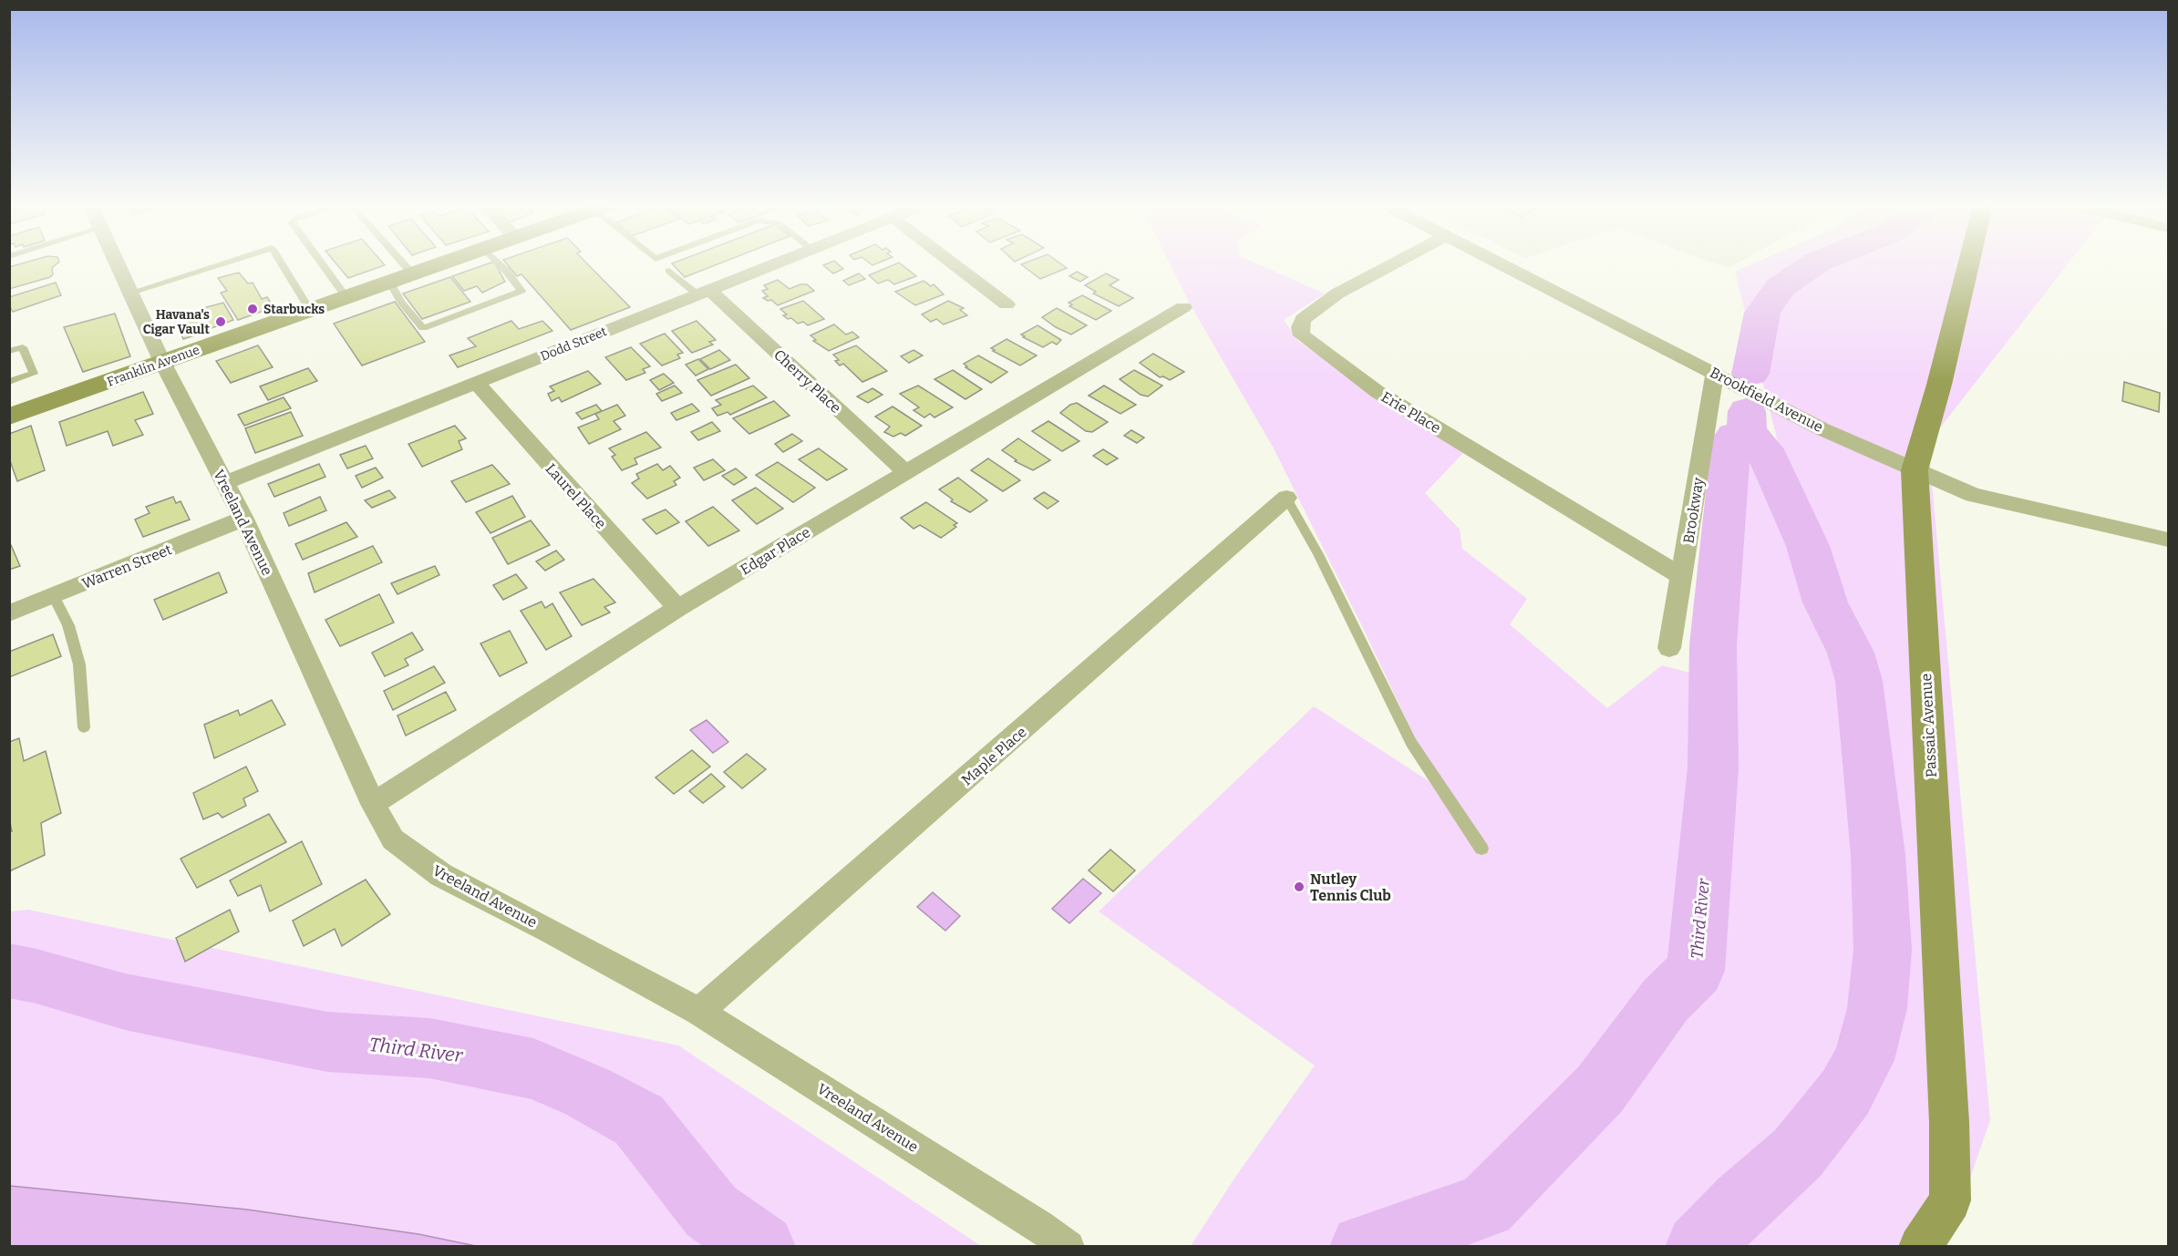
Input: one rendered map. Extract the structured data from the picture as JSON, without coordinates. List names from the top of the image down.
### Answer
{
  "streets": {
    "street": [
      "Dodd Street",
      "Franklin Avenue",
      "Cherry Place",
      "Brookfield Avenue",
      "Erie Place",
      "Laurel Place",
      "Brookway",
      "Vreeland Avenue",
      "Edgar Place",
      "Warren Street",
      "Passaic Avenue",
      "Maple Place"
    ]
  },
  "crossings": [
    ["Dodd Street", "Cherry Place"],
    ["Dodd Street", "Laurel Place"],
    ["Dodd Street", "Vreeland Avenue"],
    ["Franklin Avenue", "Vreeland Avenue"],
    ["Cherry Place", "Edgar Place"],
    ["Brookfield Avenue", "Brookway"],
    ["Brookfield Avenue", "Passaic Avenue"],
    ["Erie Place", "Brookway"],
    ["Laurel Place", "Edgar Place"],
    ["Vreeland Avenue", "Edgar Place"],
    ["Vreeland Avenue", "Warren Street"],
    ["Vreeland Avenue", "Maple Place"]
  ],
  "water": ["Third River"],
  "places": ["Starbucks", "Havana's Cigar Vault", "Nutley Tennis Club"]
}
